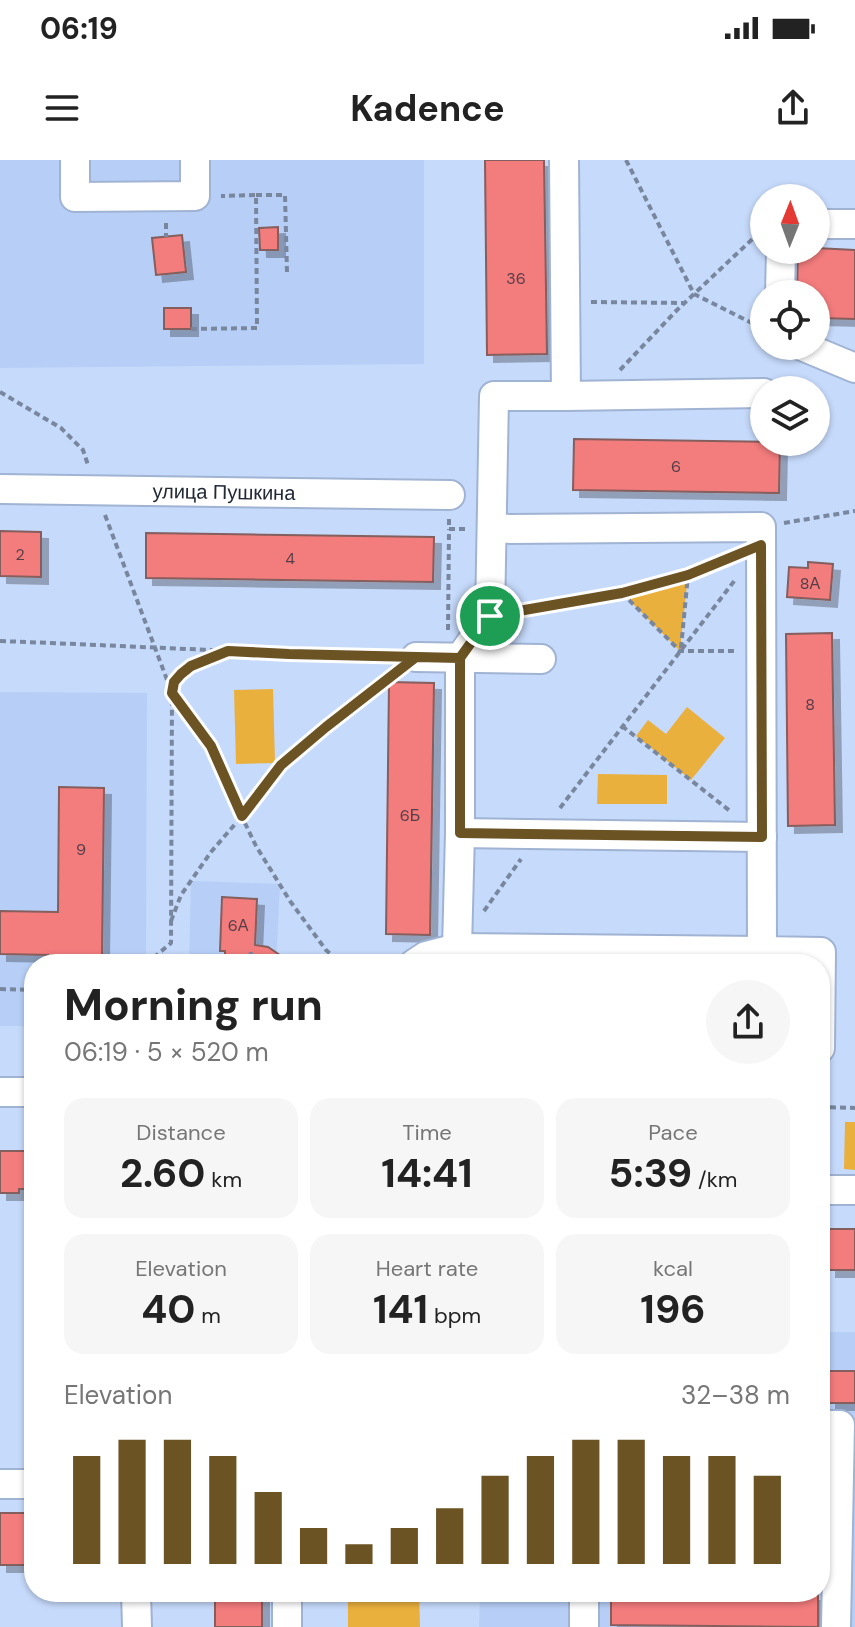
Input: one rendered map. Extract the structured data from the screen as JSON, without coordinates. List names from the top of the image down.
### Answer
{
  "streets": {
    "street": ["улица Пушкина"]
  },
  "house_numbers": [
    "36",
    "6",
    "2",
    "4",
    "8А",
    "8",
    "6Б",
    "9",
    "6А"
  ],
  "north": "top",
  "page": {
    "status": "06:19",
    "header": "Kadence",
    "heading": ["Morning run", "06:19 · 5 × 520 m"],
    "stats": [
      ["Distance", "2.60 km"],
      ["Time", "14:41"],
      ["Pace", "5:39 /km"],
      ["Elevation", "40 m"],
      ["Heart rate", "141 bpm"],
      ["kcal", "196"]
    ],
    "chart": ["Elevation", "32–38 m"]
  }
}
